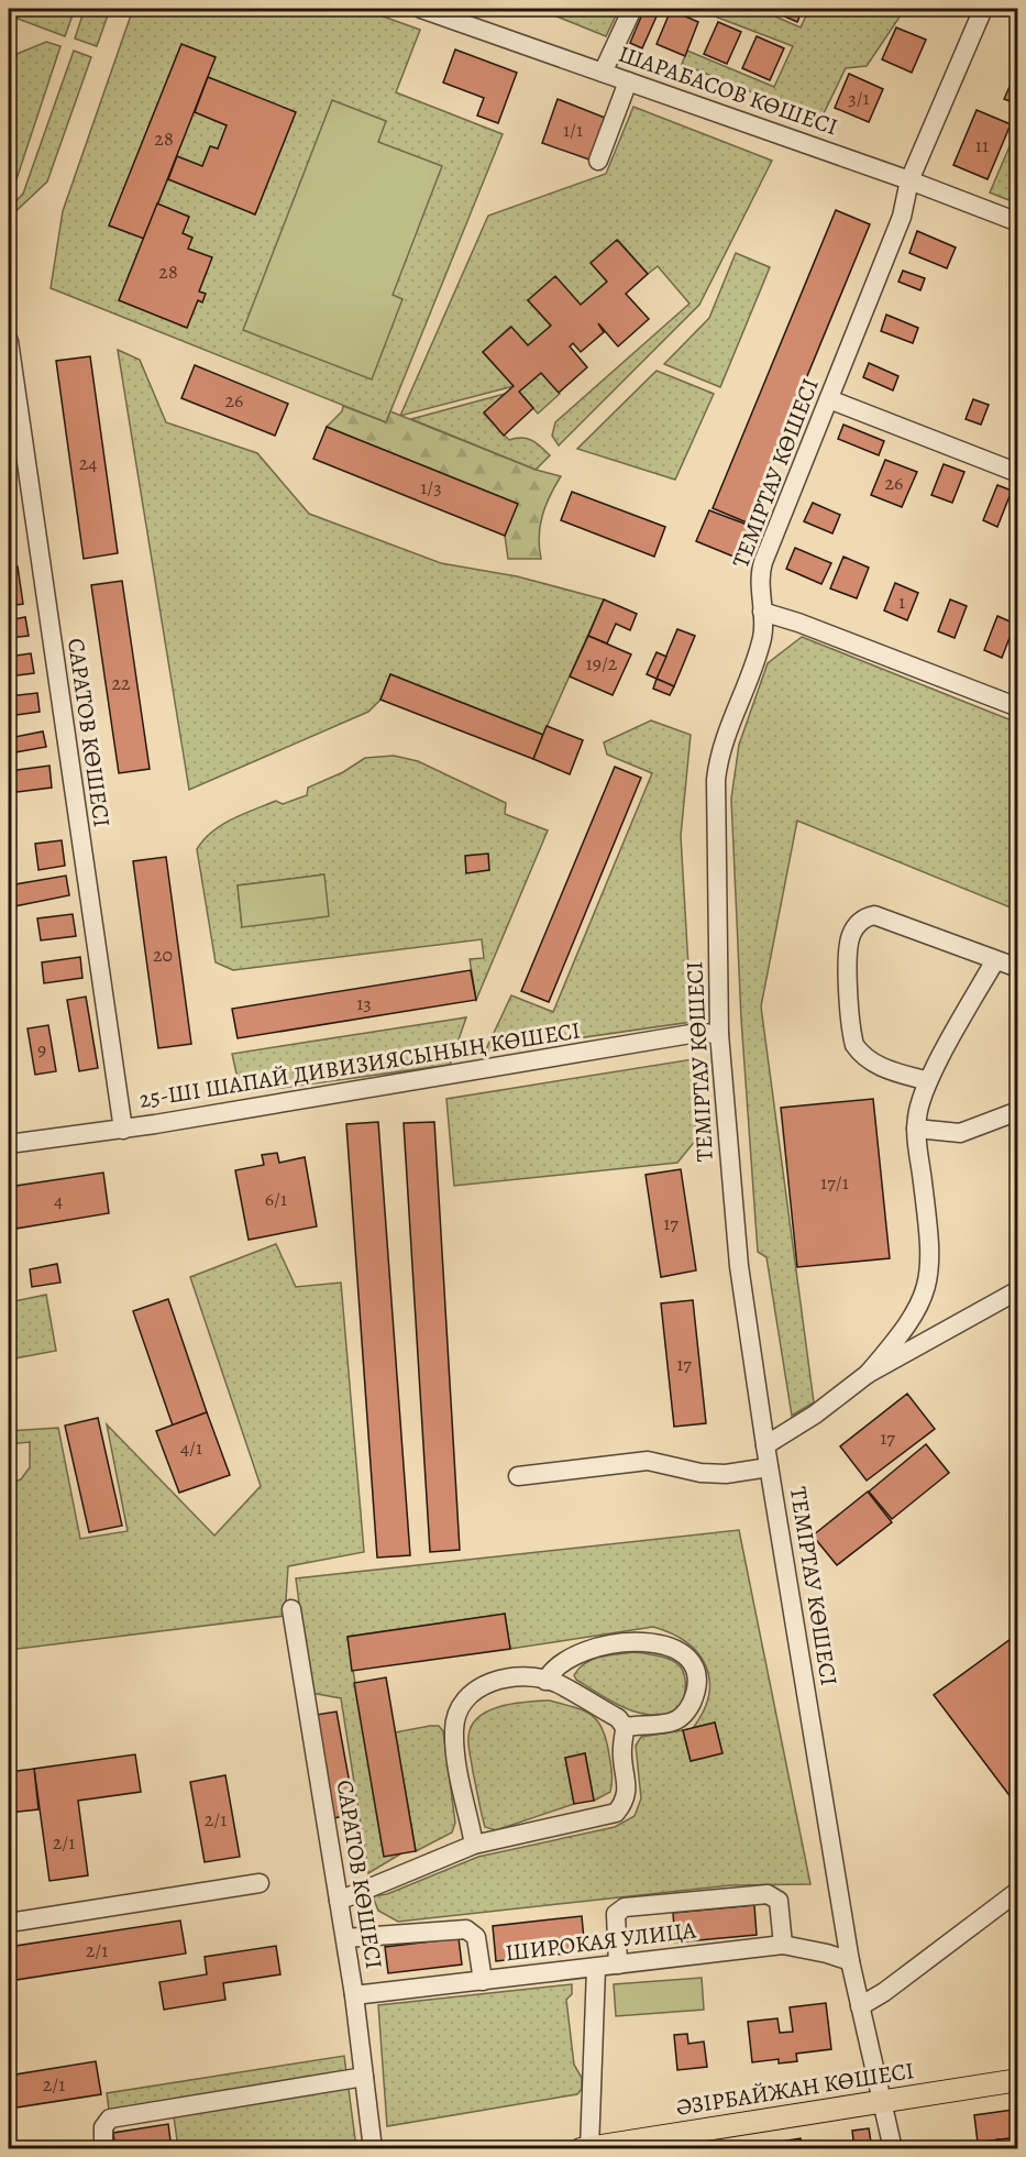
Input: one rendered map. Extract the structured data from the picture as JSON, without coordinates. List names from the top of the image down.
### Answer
{
  "streets": {
    "main road": ["ӘЗІРБАЙЖАН КӨШЕСІ"],
    "street": [
      "ШАРАБАСОВ КӨШЕСІ",
      "ТЕМІРТАУ КӨШЕСІ",
      "САРАТОВ КӨШЕСІ",
      "25-ШІ ШАПАЙ ДИВИЗИЯСЫНЫҢ КӨШЕСІ",
      "ШИРОКАЯ УЛИЦА"
    ]
  },
  "crossings": [
    ["ШАРАБАСОВ КӨШЕСІ", "ТЕМІРТАУ КӨШЕСІ"],
    ["ТЕМІРТАУ КӨШЕСІ", "25-ШІ ШАПАЙ ДИВИЗИЯСЫНЫҢ КӨШЕСІ"],
    ["ТЕМІРТАУ КӨШЕСІ", "ШИРОКАЯ УЛИЦА"],
    ["ТЕМІРТАУ КӨШЕСІ", "ӘЗІРБАЙЖАН КӨШЕСІ"],
    ["САРАТОВ КӨШЕСІ", "25-ШІ ШАПАЙ ДИВИЗИЯСЫНЫҢ КӨШЕСІ"],
    ["САРАТОВ КӨШЕСІ", "ШИРОКАЯ УЛИЦА"]
  ],
  "house_numbers": [
    "3/1",
    "1/1",
    "28",
    "11",
    "28",
    "26",
    "24",
    "26",
    "1/3",
    "1",
    "19/2",
    "22",
    "20",
    "13",
    "9",
    "17/1",
    "6/1",
    "4",
    "17",
    "17",
    "17",
    "4/1",
    "2/1",
    "2/1",
    "2/1",
    "2/1"
  ]
}
